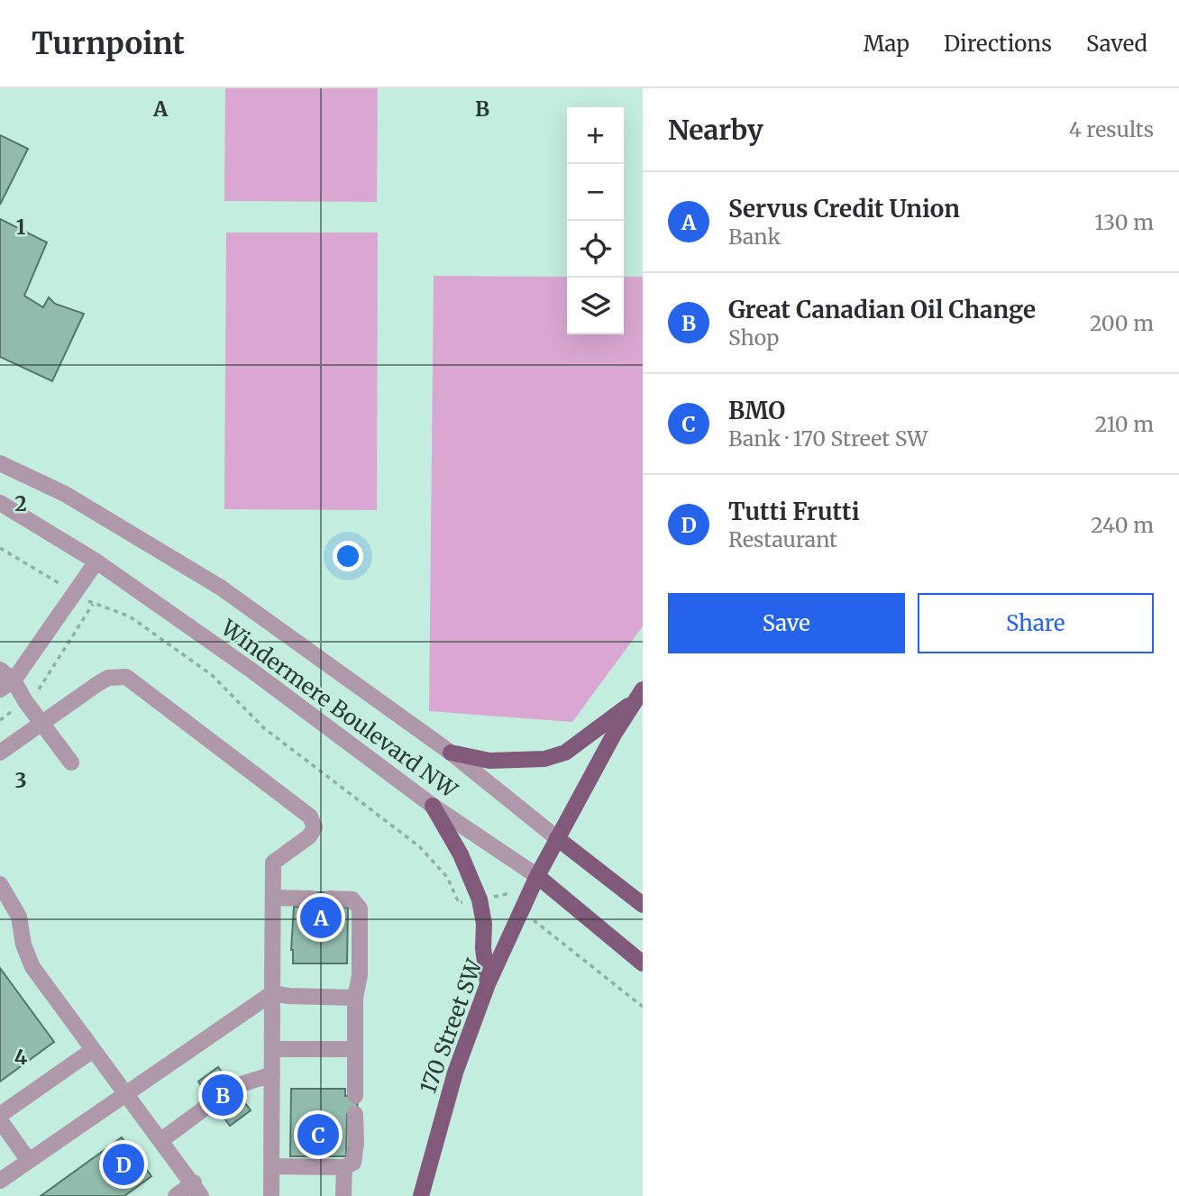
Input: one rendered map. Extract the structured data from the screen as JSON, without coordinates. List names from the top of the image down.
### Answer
{
  "streets": {
    "main road": ["Windermere Boulevard NW", "170 Street SW"]
  },
  "crossings": [
    ["Windermere Boulevard NW", "170 Street SW"]
  ],
  "page": {
    "header": "Turnpoint",
    "nav": ["Map", "Directions", "Saved"],
    "heading": ["Nearby", "4 results"],
    "map_buttons": ["+", "−"],
    "list": [
      {
        "mark": "A",
        "name": "Servus Credit Union",
        "note": "Bank",
        "value": "130 m"
      },
      {
        "mark": "B",
        "name": "Great Canadian Oil Change",
        "note": "Shop",
        "value": "200 m"
      },
      {
        "mark": "C",
        "name": "BMO",
        "note": "Bank · 170 Street SW",
        "value": "210 m"
      },
      {
        "mark": "D",
        "name": "Tutti Frutti",
        "note": "Restaurant",
        "value": "240 m"
      }
    ],
    "buttons": ["Save", "Share"],
    "pins": [
      "A",
      "B",
      "C",
      "D"
    ]
  },
  "grid": {
    "columns": ["A", "B"],
    "rows": [
      "1",
      "2",
      "3",
      "4"
    ]
  }
}
